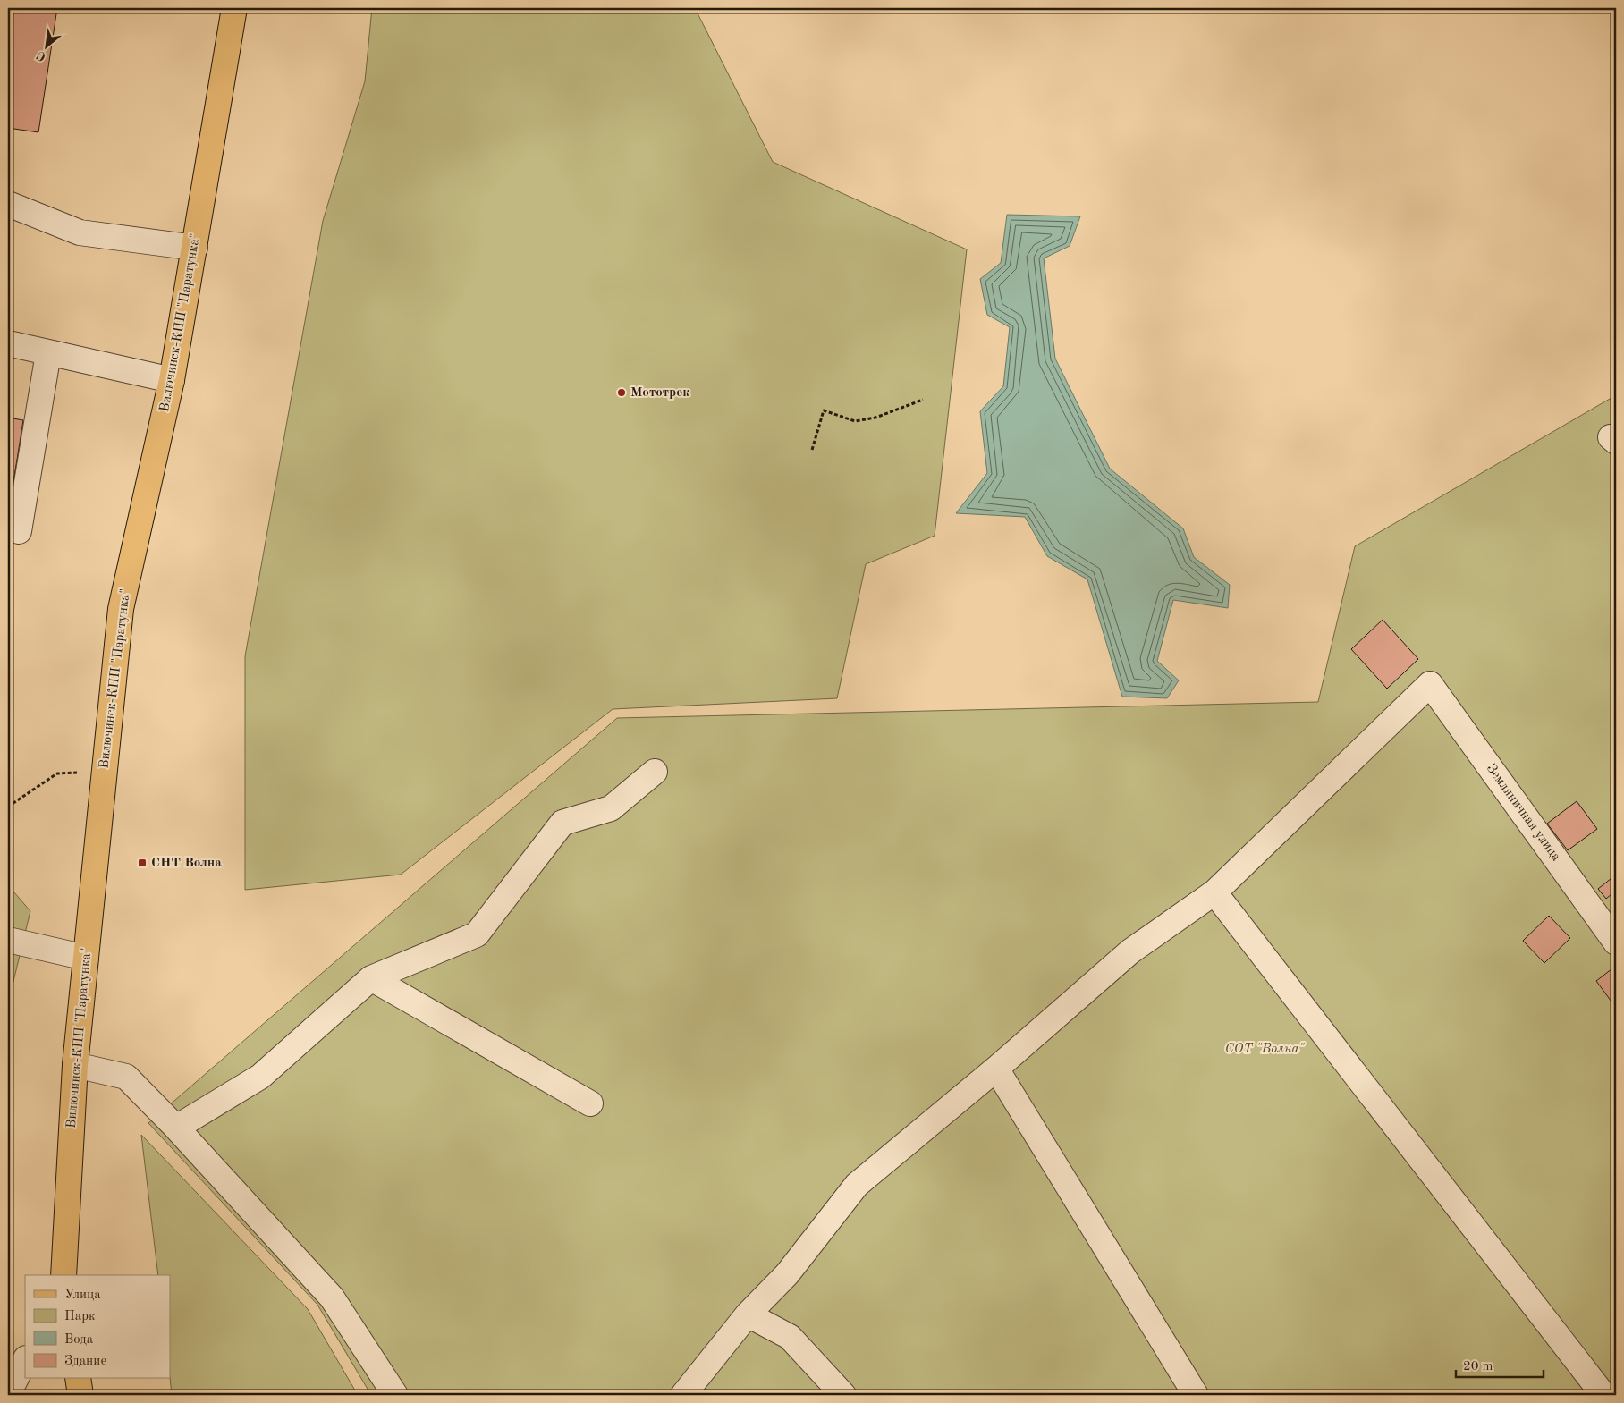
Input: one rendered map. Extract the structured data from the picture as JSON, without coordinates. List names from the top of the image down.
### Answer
{
  "streets": {
    "main road": ["Вилючинск-КПП \"Паратунка\""],
    "street": ["Земляничная улица"]
  },
  "parks": ["СОТ \"Волна\""],
  "places": {
    "other": ["Мототрек"],
    "transit": ["СНТ Волна"]
  },
  "legend": [
    "Улица",
    "Парк",
    "Вода",
    "Здание"
  ],
  "scale_bar": "20 m",
  "north": "bottom left"
}
